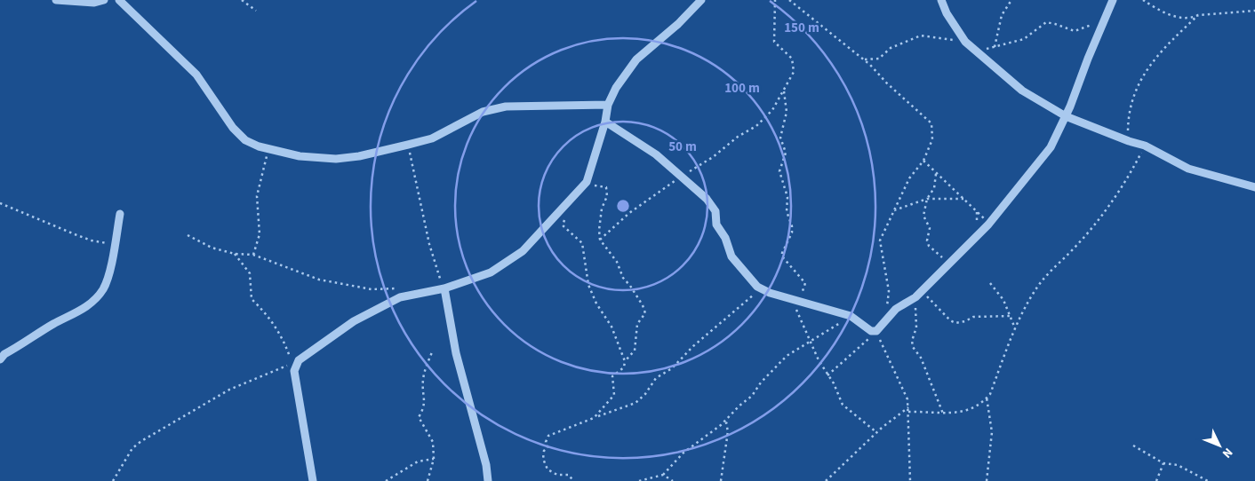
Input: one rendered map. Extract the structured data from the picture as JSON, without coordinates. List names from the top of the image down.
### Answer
{
  "north": "bottom right",
  "rings": ["150 m", "100 m", "50 m"]
}
